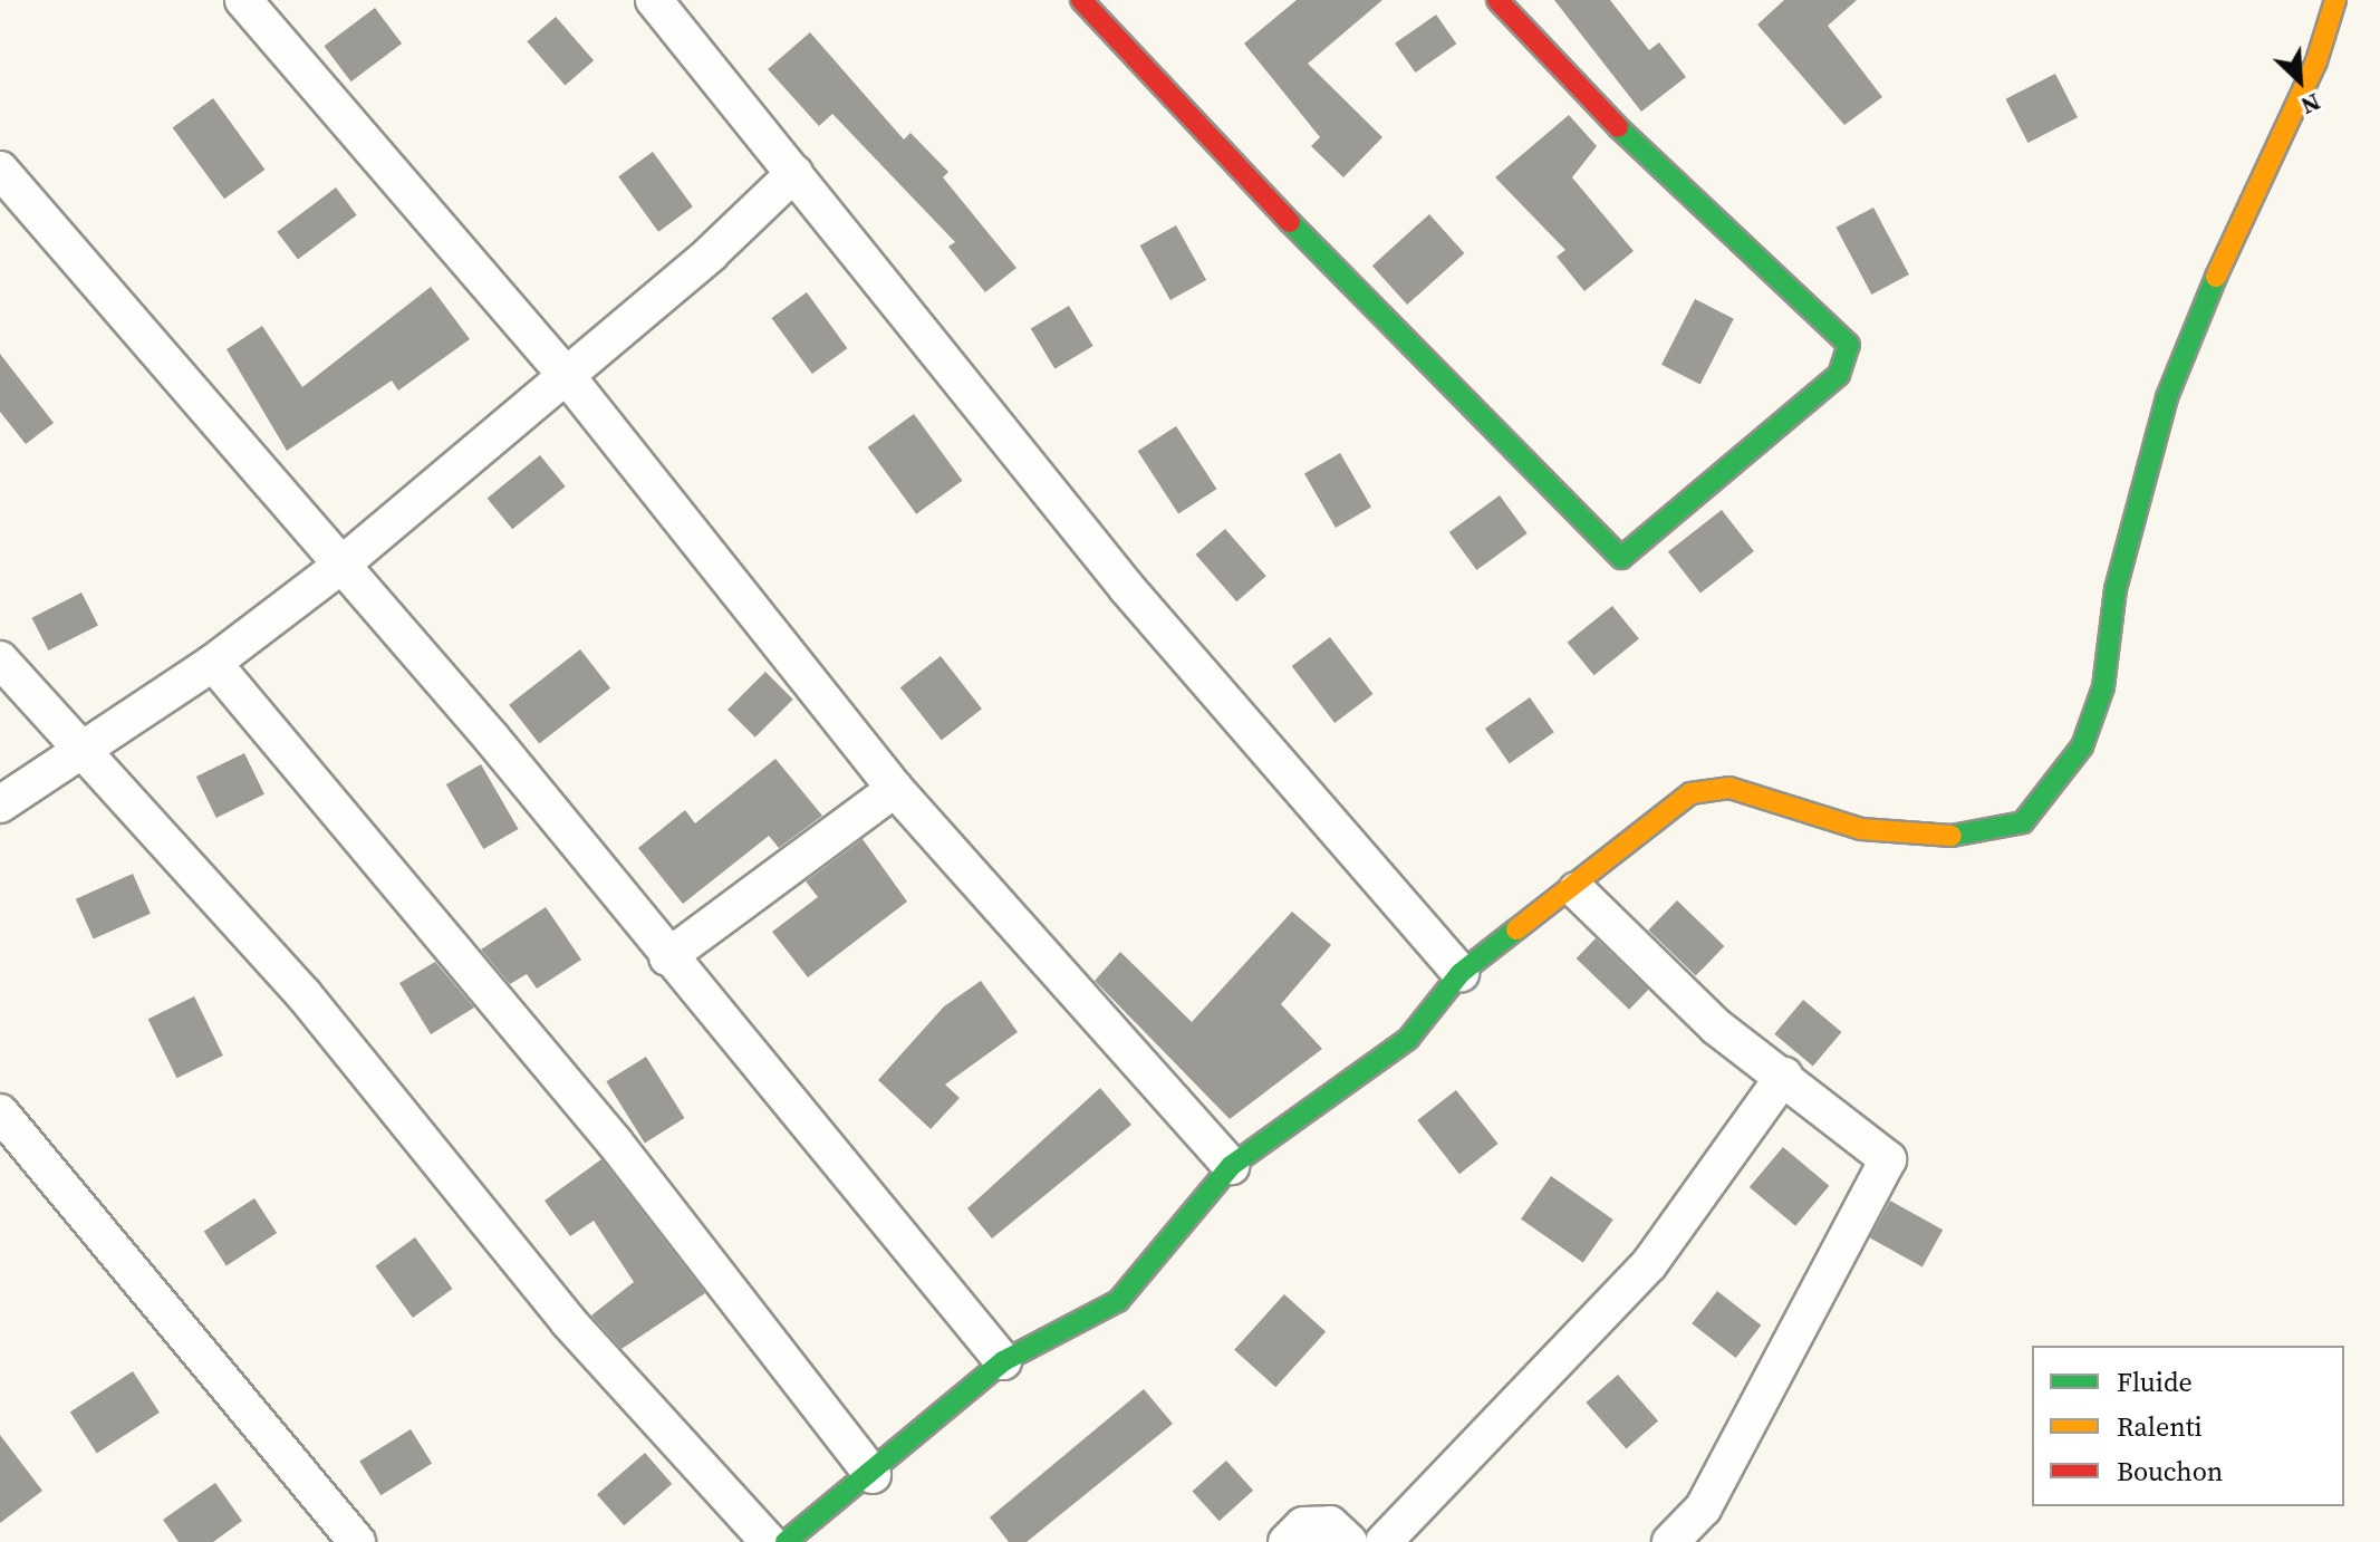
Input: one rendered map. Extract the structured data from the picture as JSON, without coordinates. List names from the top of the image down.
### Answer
{
  "legend": ["Fluide", "Ralenti", "Bouchon"],
  "north": "bottom right"
}
